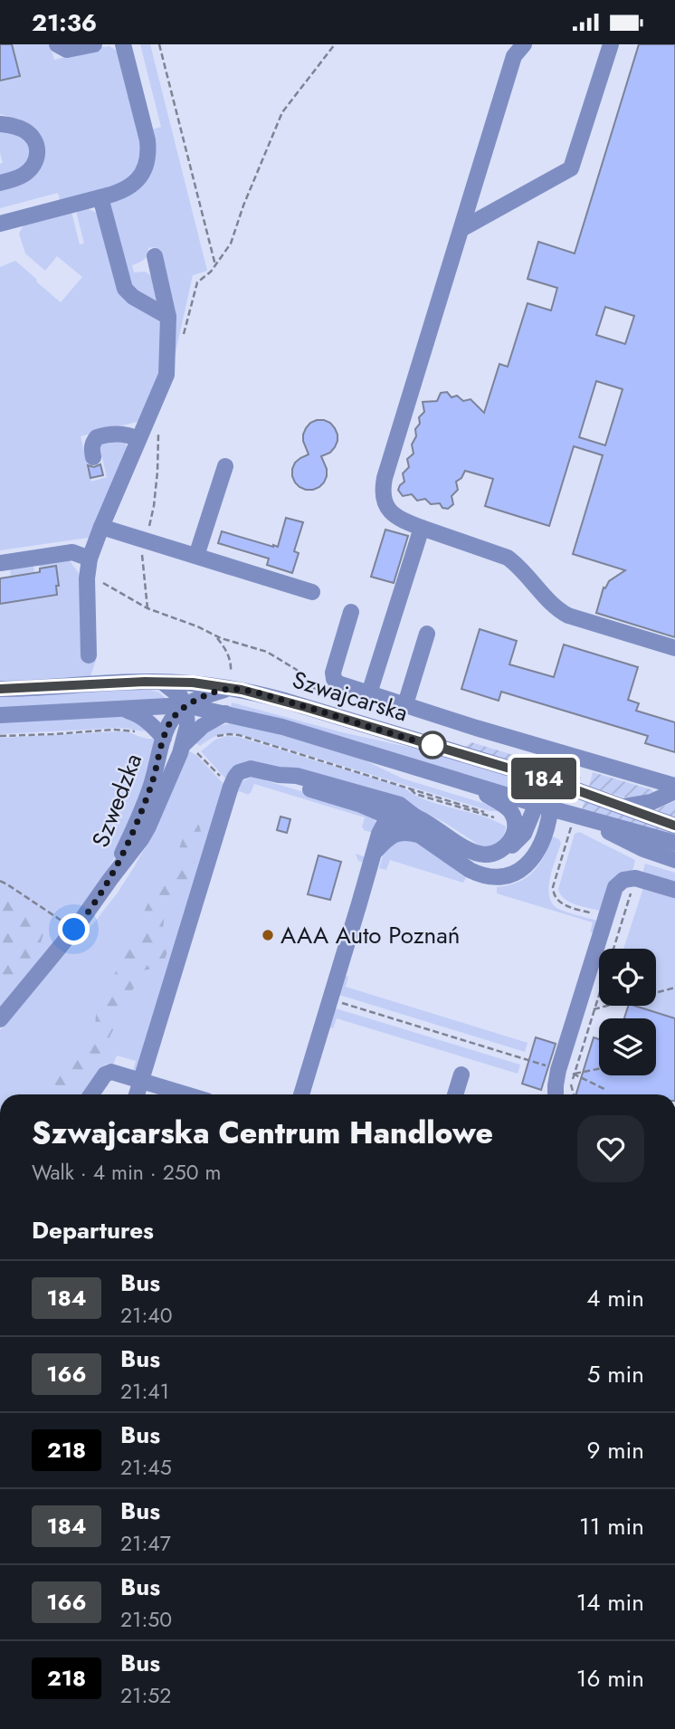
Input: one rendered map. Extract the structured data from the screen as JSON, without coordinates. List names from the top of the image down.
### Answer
{
  "streets": {
    "street": ["Szwajcarska", "Szwedzka"]
  },
  "crossings": [
    ["Szwajcarska", "Szwedzka"]
  ],
  "places": ["AAA Auto Poznań"],
  "lines": ["bus line 184"],
  "page": {
    "status": "21:36",
    "on_map": "184",
    "heading": [
      ["Szwajcarska Centrum Handlowe", "Walk · 4 min · 250 m"],
      "Departures"
    ],
    "list": [
      {
        "mark": "184",
        "name": "Bus",
        "note": "21:40",
        "value": "4 min"
      },
      {
        "mark": "166",
        "name": "Bus",
        "note": "21:41",
        "value": "5 min"
      },
      {
        "mark": "218",
        "name": "Bus",
        "note": "21:45",
        "value": "9 min"
      },
      {
        "mark": "184",
        "name": "Bus",
        "note": "21:47",
        "value": "11 min"
      },
      {
        "mark": "166",
        "name": "Bus",
        "note": "21:50",
        "value": "14 min"
      },
      {
        "mark": "218",
        "name": "Bus",
        "note": "21:52",
        "value": "16 min"
      }
    ]
  }
}
